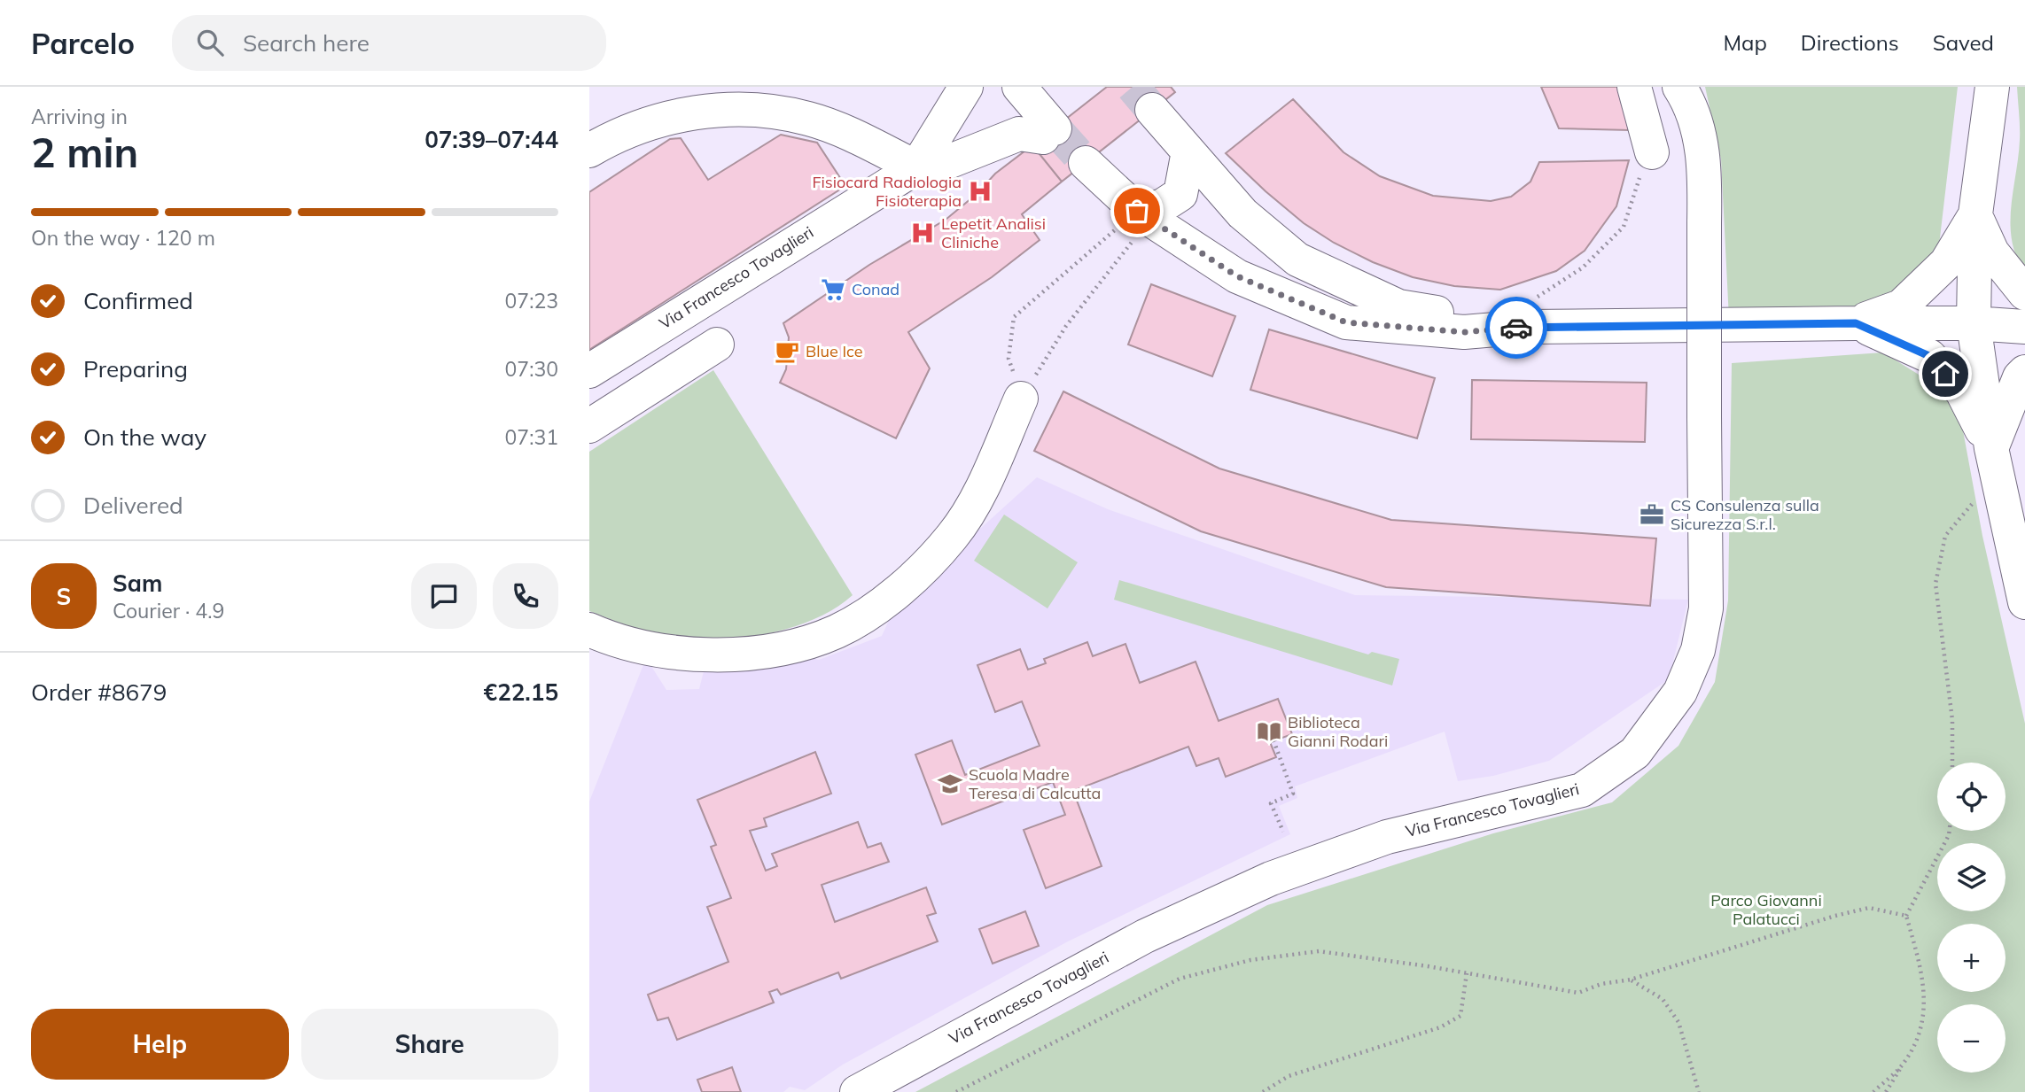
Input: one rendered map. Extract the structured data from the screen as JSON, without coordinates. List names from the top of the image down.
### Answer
{
  "streets": {
    "street": ["Via Francesco Tovaglieri"]
  },
  "parks": ["Parco Giovanni Palatucci"],
  "places": {
    "hospital": ["Fisiocard Radiologia Fisioterapia", "Lepetit Analisi Cliniche"],
    "supermarket": ["Conad"],
    "cafe": ["Blue Ice"],
    "office": ["CS Consulenza sulla Sicurezza S.r.l."],
    "library": ["Biblioteca Gianni Rodari"],
    "school or university": ["Scuola Madre Teresa di Calcutta"]
  },
  "page": {
    "header": "Parcelo",
    "search": "Search here",
    "nav": ["Map", "Directions", "Saved"],
    "heading": ["2 min", "Arriving in", "07:39–07:44"],
    "panel": [
      "Sam",
      "Courier · 4.9",
      "Order #8679",
      "€22.15"
    ],
    "bar": "On the way · 120 m",
    "list": [
      ["Confirmed", "07:23"],
      ["Preparing", "07:30"],
      ["On the way", "07:31"],
      "Delivered"
    ],
    "round": "S",
    "map_buttons": ["+", "−"],
    "buttons": ["Help", "Share"]
  }
}
